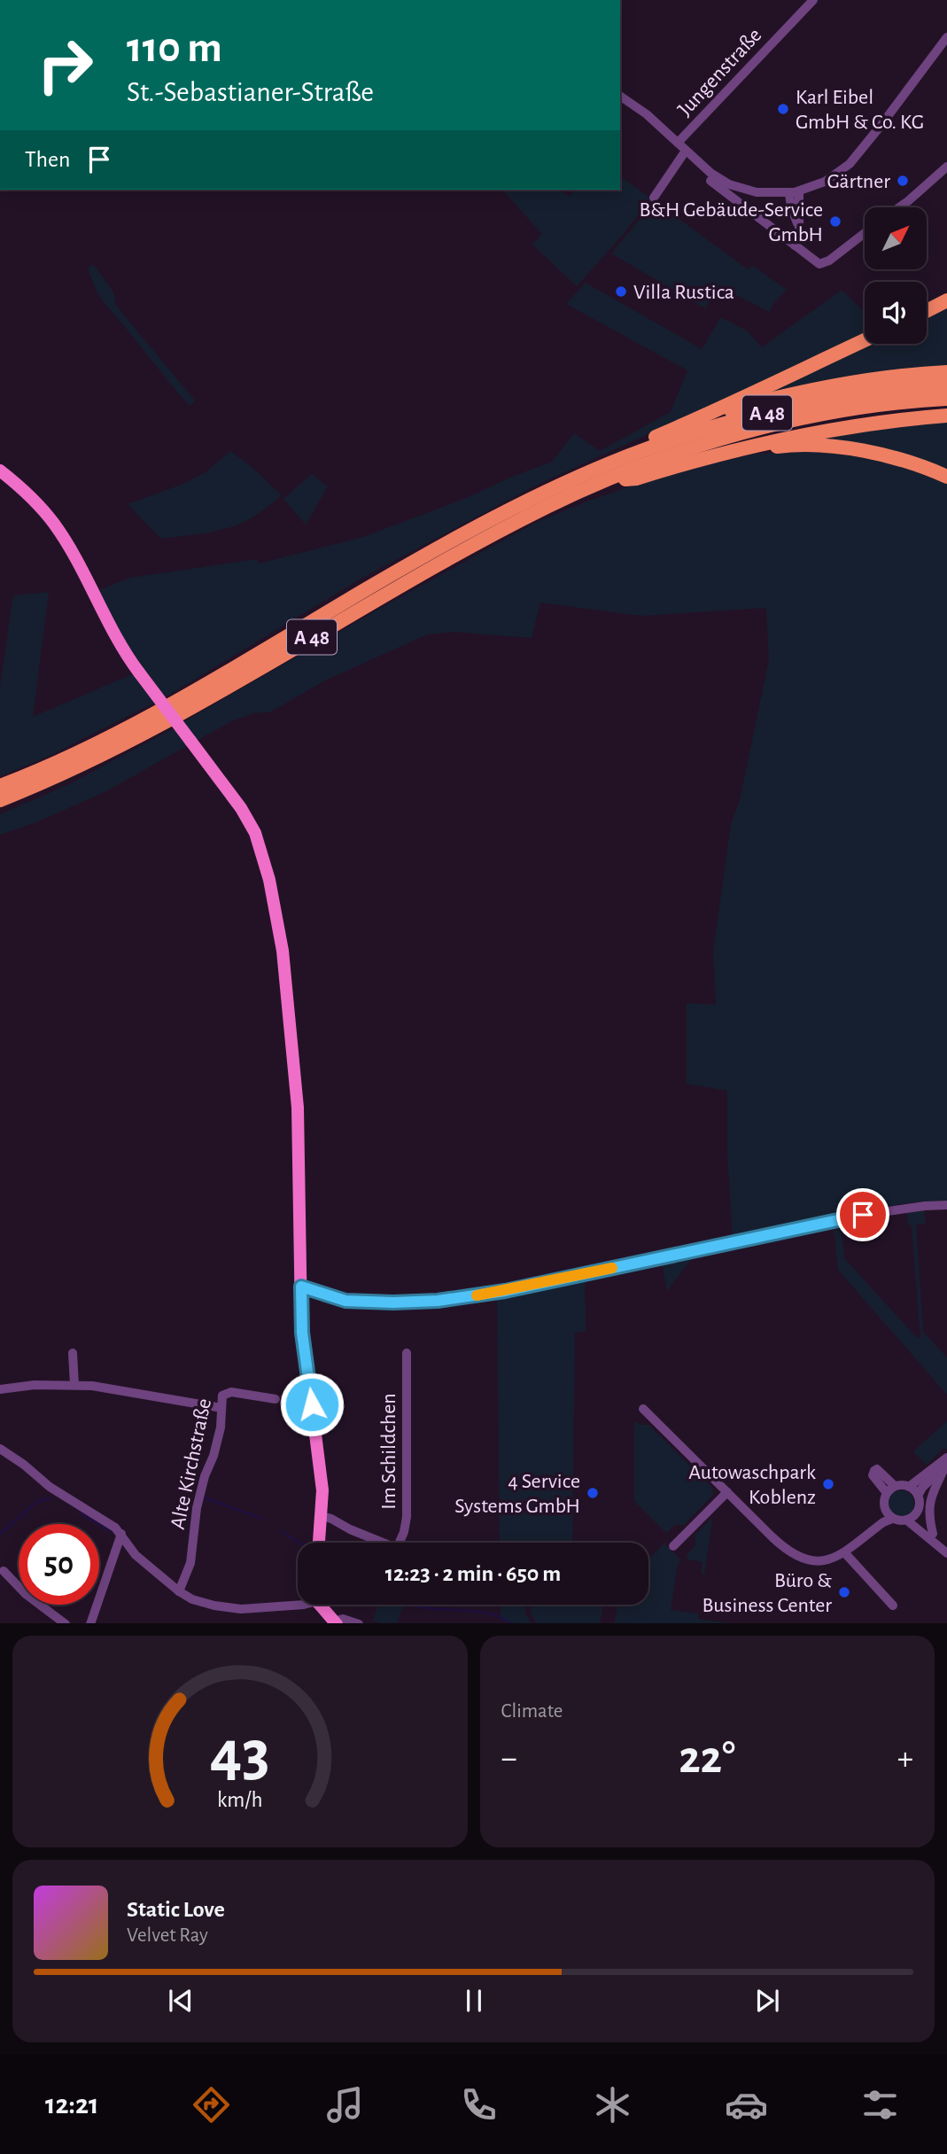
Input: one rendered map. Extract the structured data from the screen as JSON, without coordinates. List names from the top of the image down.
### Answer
{
  "streets": {
    "highway": ["A 48"],
    "street": ["Jungenstraße", "Im Schildchen", "Alte Kirchstraße"]
  },
  "places": [
    "Karl Eibel GmbH & Co. KG",
    "Gärtner",
    "B&H Gebäude-Service GmbH",
    "Villa Rustica",
    "Autowaschpark Koblenz",
    "4 Service Systems GmbH",
    "Büro & Business Center"
  ],
  "north": "top right",
  "page": {
    "turn": ["110 m", "St.-Sebastianer-Straße"],
    "then": "Then",
    "limit": "50",
    "trip": "12:23 · 2 min · 650 m",
    "tile": "Climate",
    "heat": ["−", "22°", "+"],
    "song": ["Static Love", "Velvet Ray"],
    "tabs": "12:21",
    "gauge": ["43", "km/h"]
  }
}
